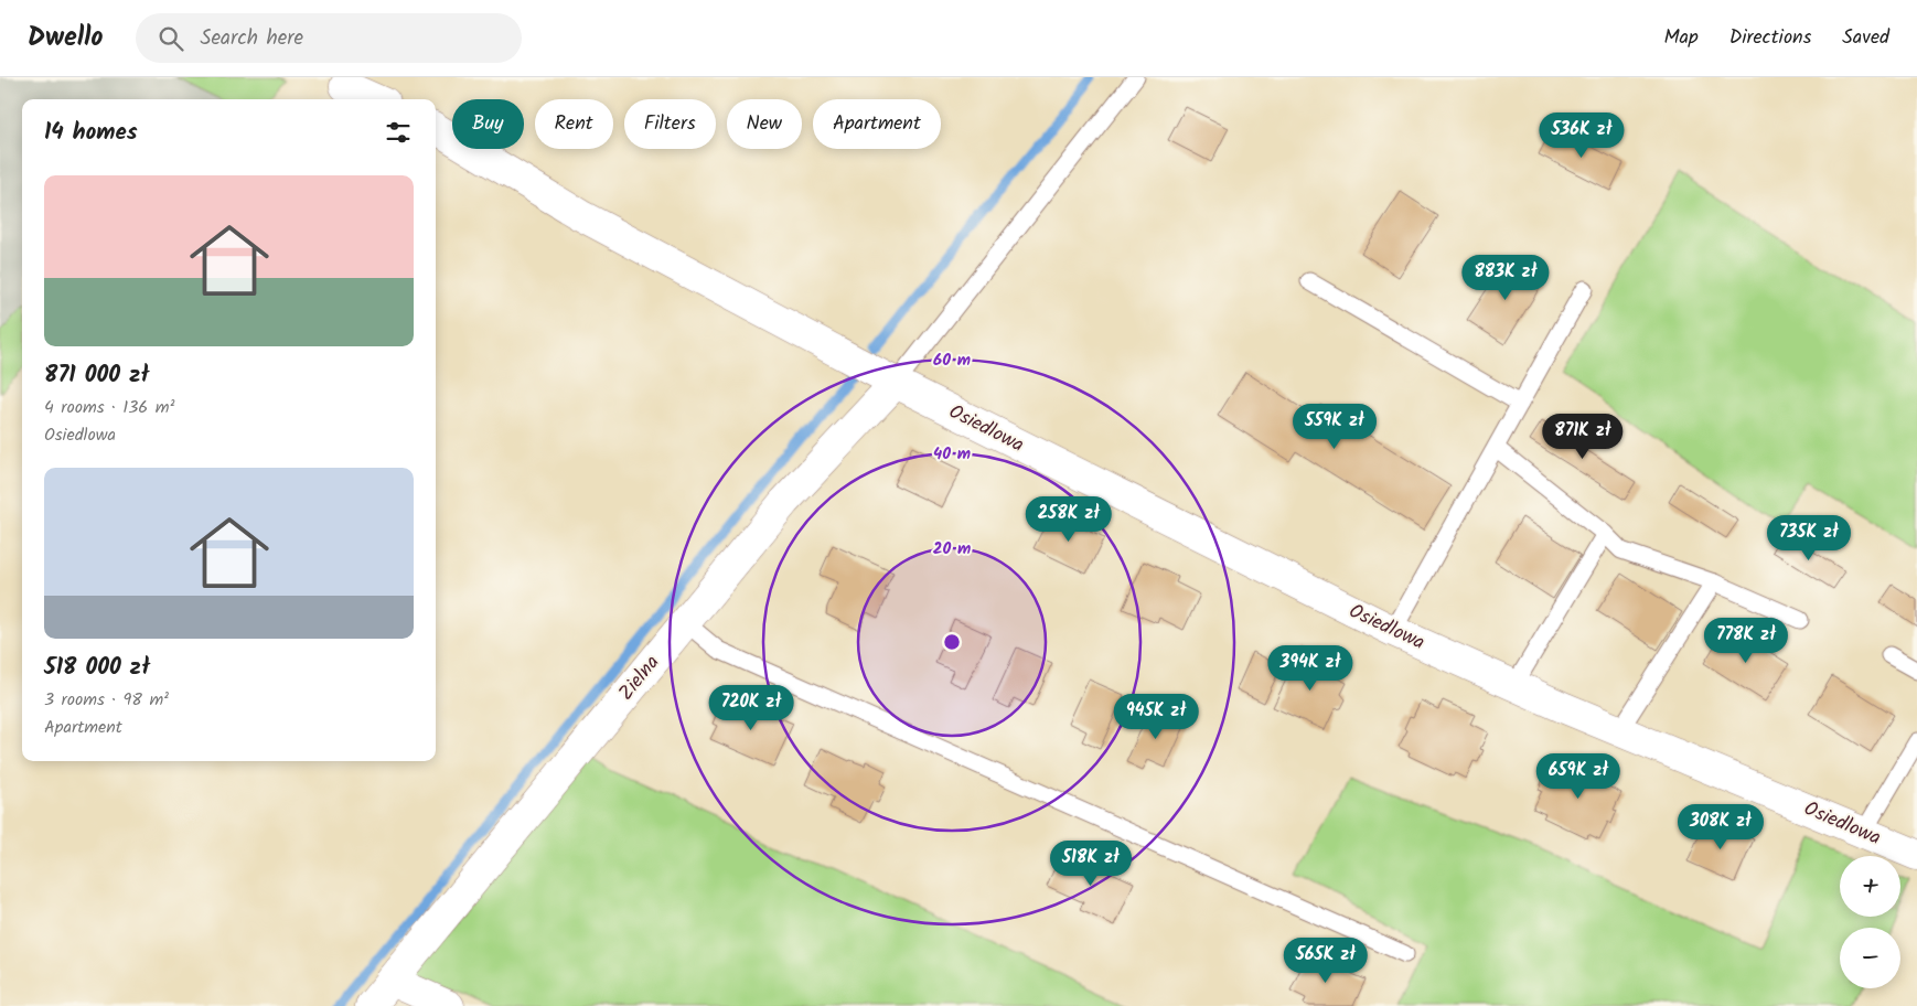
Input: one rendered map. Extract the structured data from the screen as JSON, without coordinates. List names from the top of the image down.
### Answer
{
  "streets": {
    "street": ["Osiedlowa", "Zielna"]
  },
  "crossings": [
    ["Osiedlowa", "Zielna"]
  ],
  "page": {
    "header": "Dwello",
    "search": "Search here",
    "nav": ["Map", "Directions", "Saved"],
    "chip": [
      "Buy",
      "Rent",
      "Filters",
      "New",
      "Apartment"
    ],
    "heading": "14 homes",
    "price": [
      "536K zł",
      "883K zł",
      "559K zł",
      "871K zł",
      "258K zł",
      "735K zł",
      "778K zł",
      "394K zł",
      "720K zł",
      "945K zł",
      "659K zł",
      "308K zł",
      "518K zł",
      "565K zł"
    ],
    "list": [
      {
        "name": "871 000 zł",
        "note": "4 rooms · 136 m² · Osiedlowa"
      },
      {
        "name": "518 000 zł",
        "note": "3 rooms · 98 m² · Apartment"
      }
    ],
    "map_buttons": ["+", "−"]
  },
  "rings": ["60 m", "40 m", "20 m"]
}
